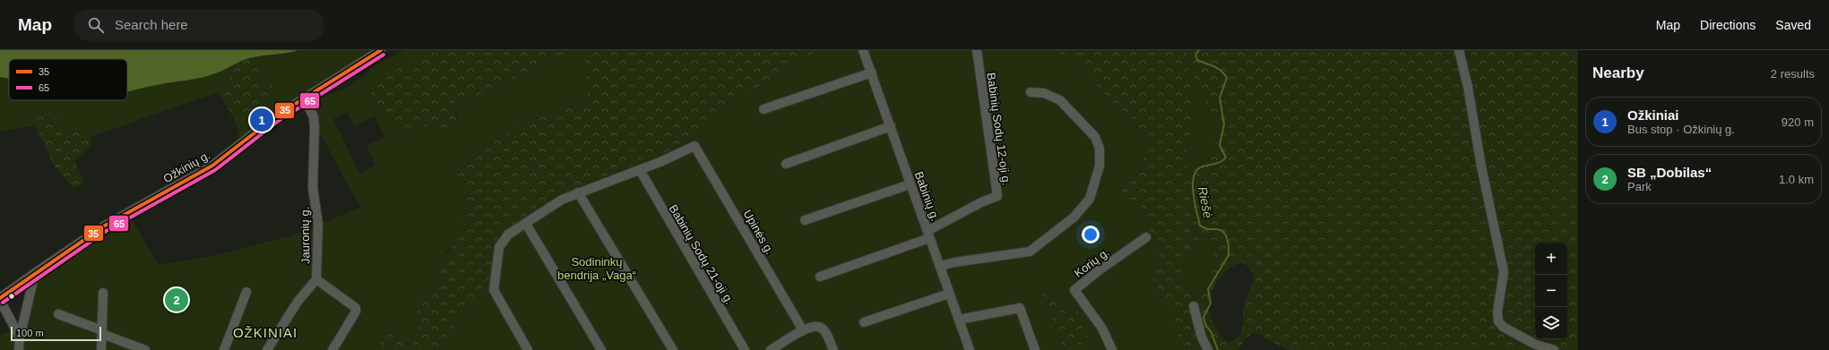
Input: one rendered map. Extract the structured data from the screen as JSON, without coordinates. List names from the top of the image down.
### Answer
{
  "streets": {
    "street": [
      "Babinių Sodų 12-oji g.",
      "Ožkinių g.",
      "Babinių g.",
      "Upinės g.",
      "Jauronių g.",
      "Babinių Sodų 21-oji g.",
      "Korių g."
    ]
  },
  "crossings": [
    ["Babinių Sodų 12-oji g.", "Babinių g."],
    ["Ožkinių g.", "Jauronių g."],
    ["Upinės g.", "Babinių Sodų 21-oji g."]
  ],
  "districts": ["OŽKINIAI"],
  "water": ["Riešė"],
  "parks": ["Sodininkų bendrija „Vaga“"],
  "lines": ["transit line 35", "transit line 65"],
  "legend": ["35", "65"],
  "scale_bar": "100 m",
  "page": {
    "header": "Map",
    "search": "Search here",
    "nav": ["Map", "Directions", "Saved"],
    "heading": ["Nearby", "2 results"],
    "list": [
      {
        "mark": "1",
        "name": "Ožkiniai",
        "note": "Bus stop · Ožkinių g.",
        "value": "920 m"
      },
      {
        "mark": "2",
        "name": "SB „Dobilas“",
        "note": "Park",
        "value": "1.0 km"
      }
    ],
    "pins": ["1", "2"],
    "map_buttons": ["+", "−"],
    "scale": "100 m"
  }
}
